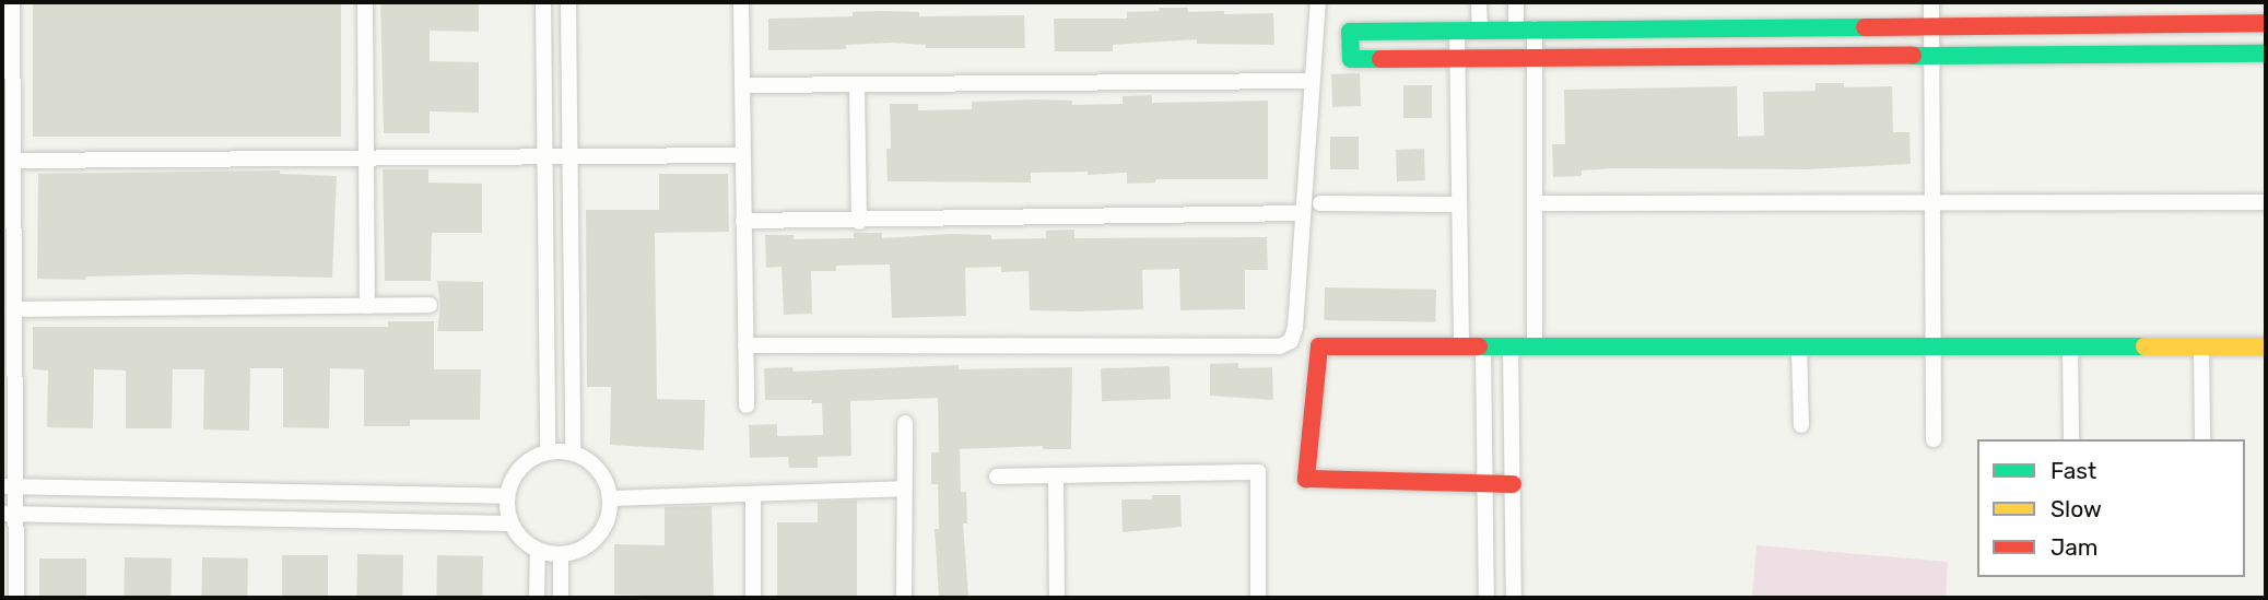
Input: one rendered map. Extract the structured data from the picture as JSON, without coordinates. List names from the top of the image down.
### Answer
{
  "legend": ["Fast", "Slow", "Jam"]
}
